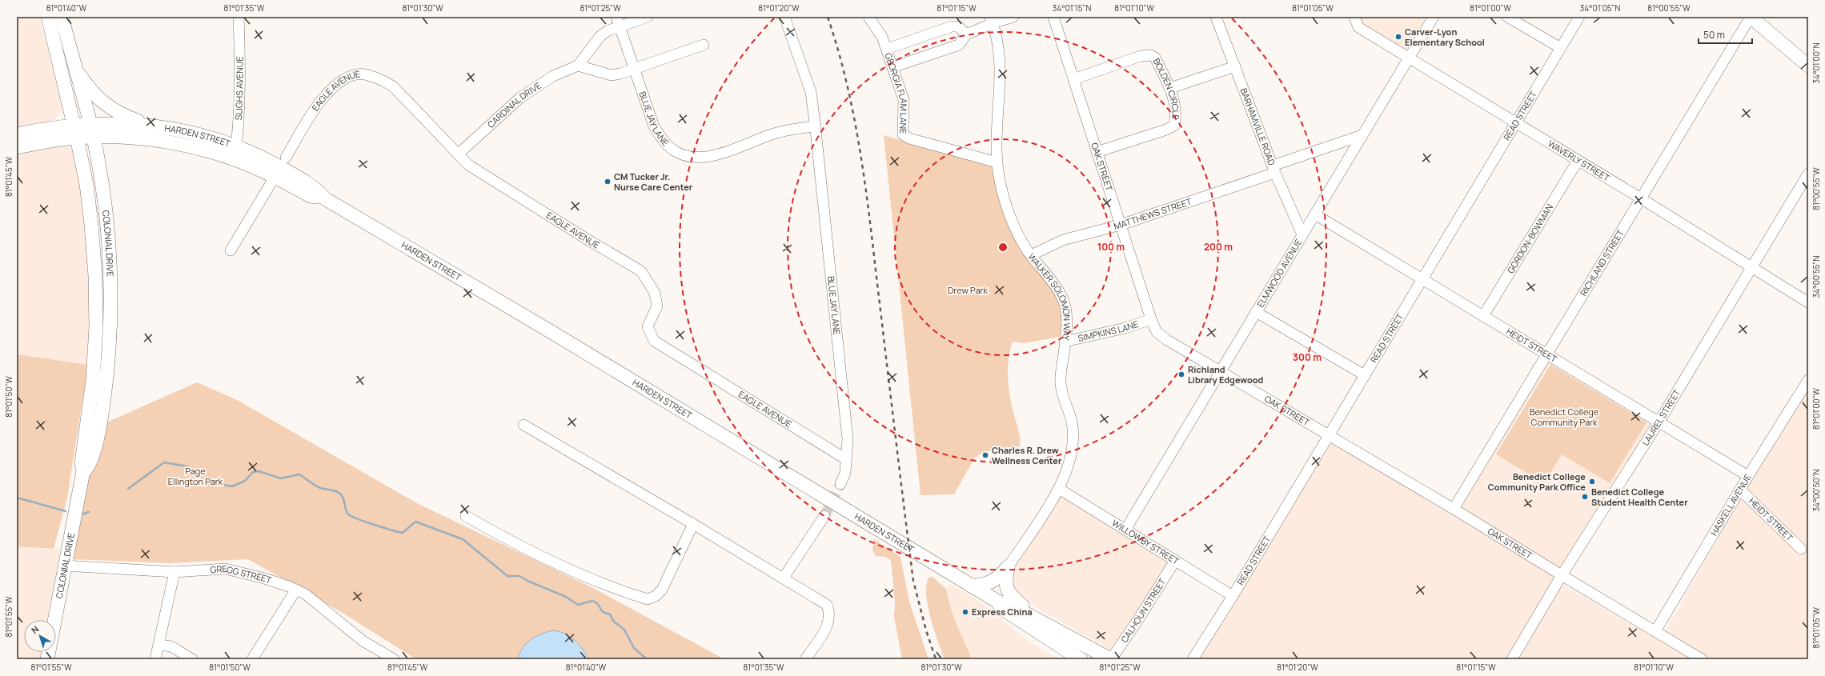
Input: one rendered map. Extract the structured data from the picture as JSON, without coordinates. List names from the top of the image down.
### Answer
{
  "streets": {
    "main road": ["HARDEN STREET", "COLONIAL DRIVE"],
    "street": [
      "SLIGHS AVENUE",
      "BOLDEN CIRCLE",
      "GEORGIA FLAM LANE",
      "EAGLE AVENUE",
      "CARDINAL DRIVE",
      "READ STREET",
      "BLUE JAY LANE",
      "BARHAMVILLE ROAD",
      "WAVERLY STREET",
      "OAK STREET",
      "MATTHEWS STREET",
      "GORDON-BOWMAN",
      "RICHLAND STREET",
      "ELMWOOD AVENUE",
      "WALKER SOLOMON WAY",
      "SIMPKINS LANE",
      "HEIDT STREET",
      "LAUREL STREET",
      "HASKELL AVENUE",
      "WILLOWBY STREET",
      "GREGG STREET",
      "CALHOUN STREET"
    ]
  },
  "crossings": [
    ["SLIGHS AVENUE", "HARDEN STREET"],
    ["BOLDEN CIRCLE", "OAK STREET"],
    ["GEORGIA FLAM LANE", "WALKER SOLOMON WAY"],
    ["EAGLE AVENUE", "CARDINAL DRIVE"],
    ["EAGLE AVENUE", "BLUE JAY LANE"],
    ["READ STREET", "WAVERLY STREET"],
    ["READ STREET", "OAK STREET"],
    ["READ STREET", "HEIDT STREET"],
    ["READ STREET", "WILLOWBY STREET"],
    ["BARHAMVILLE ROAD", "MATTHEWS STREET"],
    ["BARHAMVILLE ROAD", "ELMWOOD AVENUE"],
    ["HARDEN STREET", "COLONIAL DRIVE"],
    ["HARDEN STREET", "CALHOUN STREET"],
    ["WAVERLY STREET", "GORDON-BOWMAN"],
    ["WAVERLY STREET", "RICHLAND STREET"],
    ["WAVERLY STREET", "ELMWOOD AVENUE"],
    ["WAVERLY STREET", "LAUREL STREET"],
    ["OAK STREET", "MATTHEWS STREET"],
    ["OAK STREET", "RICHLAND STREET"],
    ["OAK STREET", "ELMWOOD AVENUE"],
    ["OAK STREET", "SIMPKINS LANE"],
    ["OAK STREET", "LAUREL STREET"],
    ["OAK STREET", "HASKELL AVENUE"],
    ["MATTHEWS STREET", "ELMWOOD AVENUE"],
    ["MATTHEWS STREET", "WALKER SOLOMON WAY"],
    ["GORDON-BOWMAN", "HEIDT STREET"],
    ["COLONIAL DRIVE", "GREGG STREET"],
    ["RICHLAND STREET", "HEIDT STREET"],
    ["ELMWOOD AVENUE", "HEIDT STREET"],
    ["ELMWOOD AVENUE", "WILLOWBY STREET"],
    ["WALKER SOLOMON WAY", "SIMPKINS LANE"],
    ["WALKER SOLOMON WAY", "WILLOWBY STREET"],
    ["HEIDT STREET", "LAUREL STREET"],
    ["HEIDT STREET", "HASKELL AVENUE"],
    ["WILLOWBY STREET", "CALHOUN STREET"]
  ],
  "parks": ["Drew Park", "Benedict College Community Park", "Page Ellington Park"],
  "places": [
    "Carver-Lyon Elementary School",
    "CM Tucker Jr. Nurse Care Center",
    "Richland Library Edgewood",
    "Charles R. Drew Wellness Center",
    "Benedict College Community Park Office",
    "Benedict College Student Health Center",
    "Express China"
  ],
  "scale_bar": "50 m",
  "north": "top left",
  "coordinates": [
    "81°01'40\"W",
    "81°01'35\"W",
    "81°01'30\"W",
    "81°01'25\"W",
    "81°01'20\"W",
    "81°01'15\"W",
    "34°01'15\"N",
    "81°01'10\"W",
    "81°01'05\"W",
    "81°01'00\"W",
    "34°01'05\"N",
    "81°00'55\"W",
    "34°01'00\"N",
    "81°01'45\"W",
    "34°00'55\"N",
    "81°01'50\"W",
    "34°00'50\"N",
    "81°01'55\"W"
  ],
  "rings": ["100 m", "200 m", "300 m"]
}
